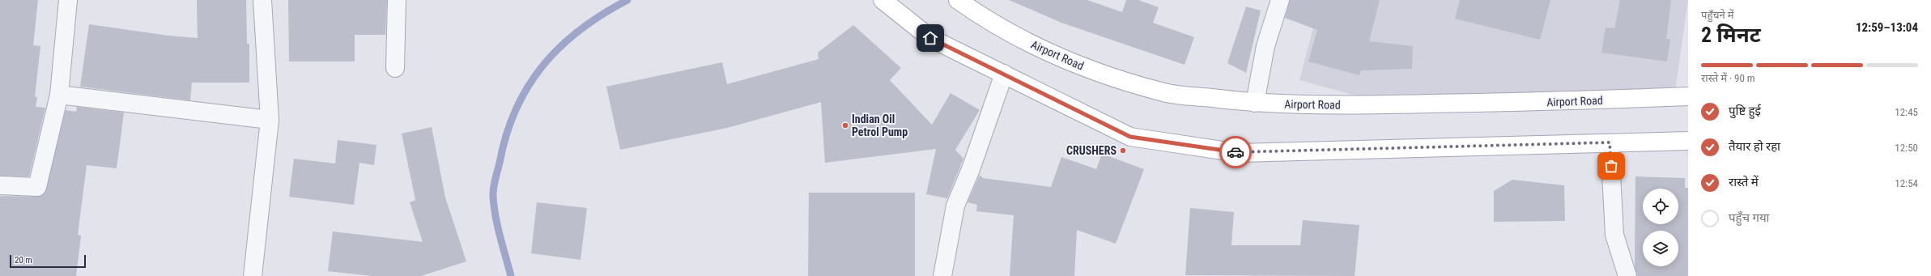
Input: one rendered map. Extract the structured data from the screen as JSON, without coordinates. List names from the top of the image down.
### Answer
{
  "streets": {
    "main road": ["Airport Road"]
  },
  "places": ["Indian Oil Petrol Pump", "CRUSHERS"],
  "scale_bar": "20 m",
  "page": {
    "heading": ["2 मिनट", "पहुँचने में", "12:59–13:04"],
    "bar": "रास्ते में · 90 m",
    "list": [
      ["पुष्टि हुई", "12:45"],
      ["तैयार हो रहा", "12:50"],
      ["रास्ते में", "12:54"],
      "पहुँच गया"
    ],
    "scale": "20 m"
  }
}
